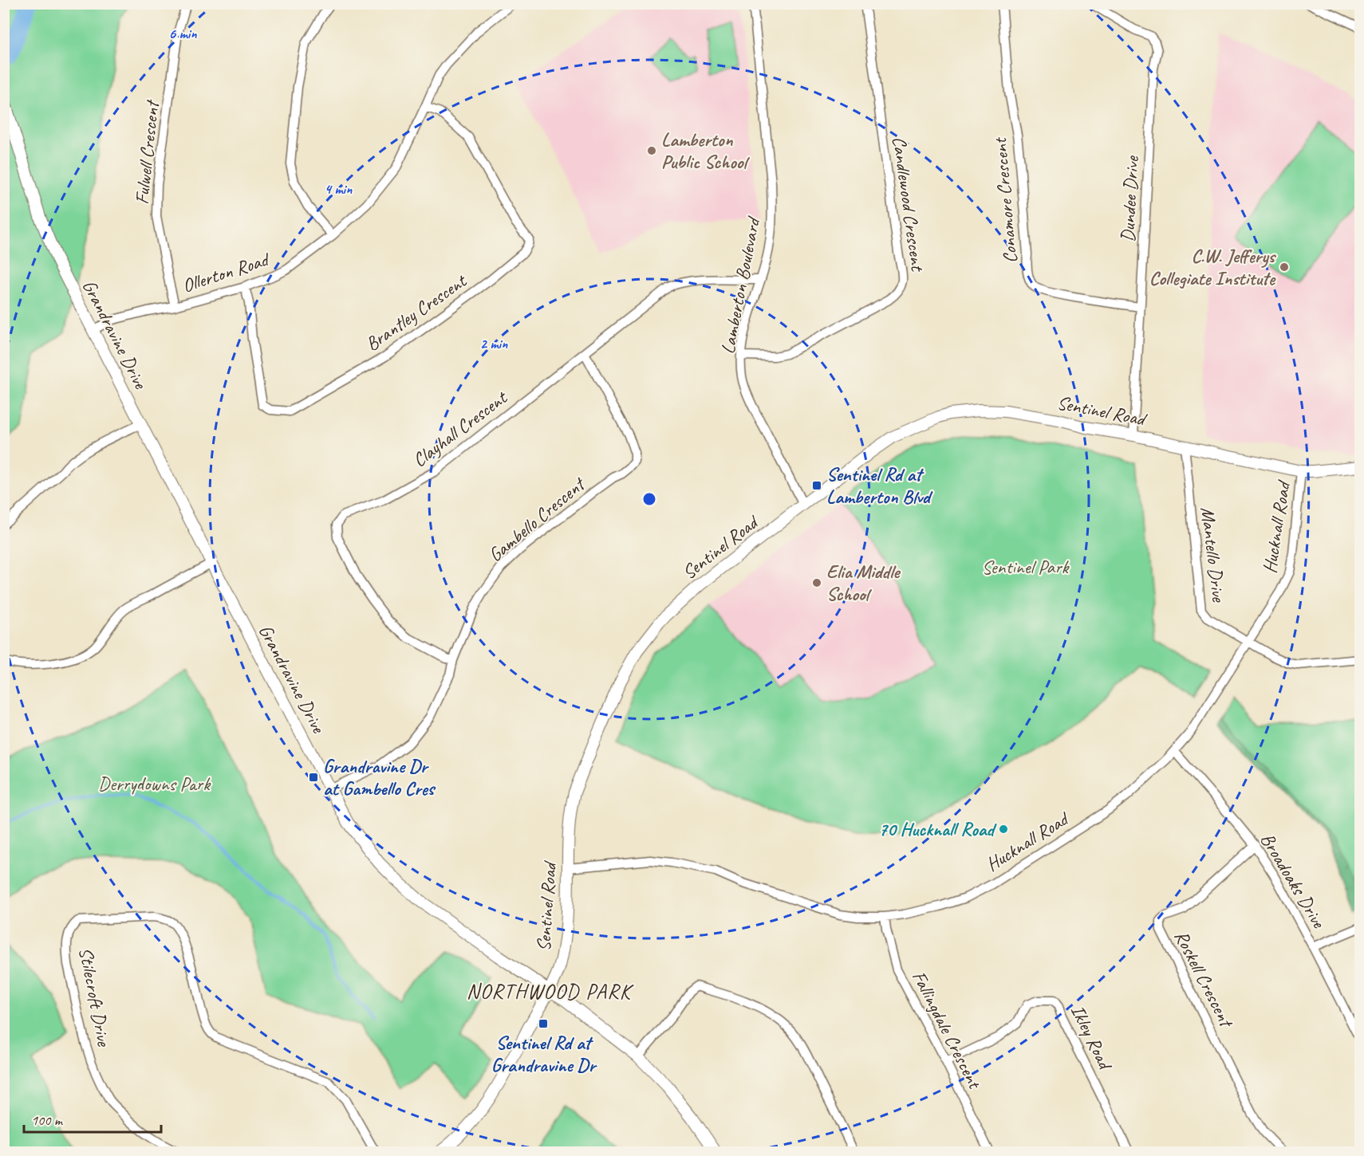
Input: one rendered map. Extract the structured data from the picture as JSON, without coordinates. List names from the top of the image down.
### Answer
{
  "streets": {
    "street": [
      "Fulwell Crescent",
      "Dundee Drive",
      "Conamore Crescent",
      "Candlewood Crescent",
      "Ollerton Road",
      "Lamberton Boulevard",
      "Brantley Crescent",
      "Grandravine Drive",
      "Sentinel Road",
      "Clayhall Crescent",
      "Gambello Crescent",
      "Hucknall Road",
      "Mantello Drive",
      "Broadoaks Drive",
      "Roskell Crescent",
      "Stilecroft Drive",
      "Fallingdale Crescent",
      "Ikley Road"
    ]
  },
  "crossings": [
    ["Fulwell Crescent", "Ollerton Road"],
    ["Dundee Drive", "Conamore Crescent"],
    ["Dundee Drive", "Sentinel Road"],
    ["Candlewood Crescent", "Lamberton Boulevard"],
    ["Ollerton Road", "Brantley Crescent"],
    ["Ollerton Road", "Grandravine Drive"],
    ["Lamberton Boulevard", "Sentinel Road"],
    ["Lamberton Boulevard", "Clayhall Crescent"],
    ["Grandravine Drive", "Sentinel Road"],
    ["Grandravine Drive", "Gambello Crescent"],
    ["Sentinel Road", "Hucknall Road"],
    ["Sentinel Road", "Mantello Drive"],
    ["Clayhall Crescent", "Gambello Crescent"],
    ["Hucknall Road", "Mantello Drive"],
    ["Hucknall Road", "Broadoaks Drive"],
    ["Hucknall Road", "Fallingdale Crescent"],
    ["Broadoaks Drive", "Roskell Crescent"],
    ["Fallingdale Crescent", "Ikley Road"]
  ],
  "districts": ["NORTHWOOD PARK"],
  "parks": ["Sentinel Park", "Derrydowns Park"],
  "places": {
    "other": [
      "Lamberton Public School",
      "C.W. Jefferys Collegiate Institute",
      "Elia Middle School",
      "70 Hucknall Road"
    ],
    "transit": ["Sentinel Rd at Lamberton Blvd", "Grandravine Dr at Gambello Cres", "Sentinel Rd at Grandravine Dr"]
  },
  "scale_bar": "100 m",
  "rings": ["6 min", "4 min", "2 min"]
}
